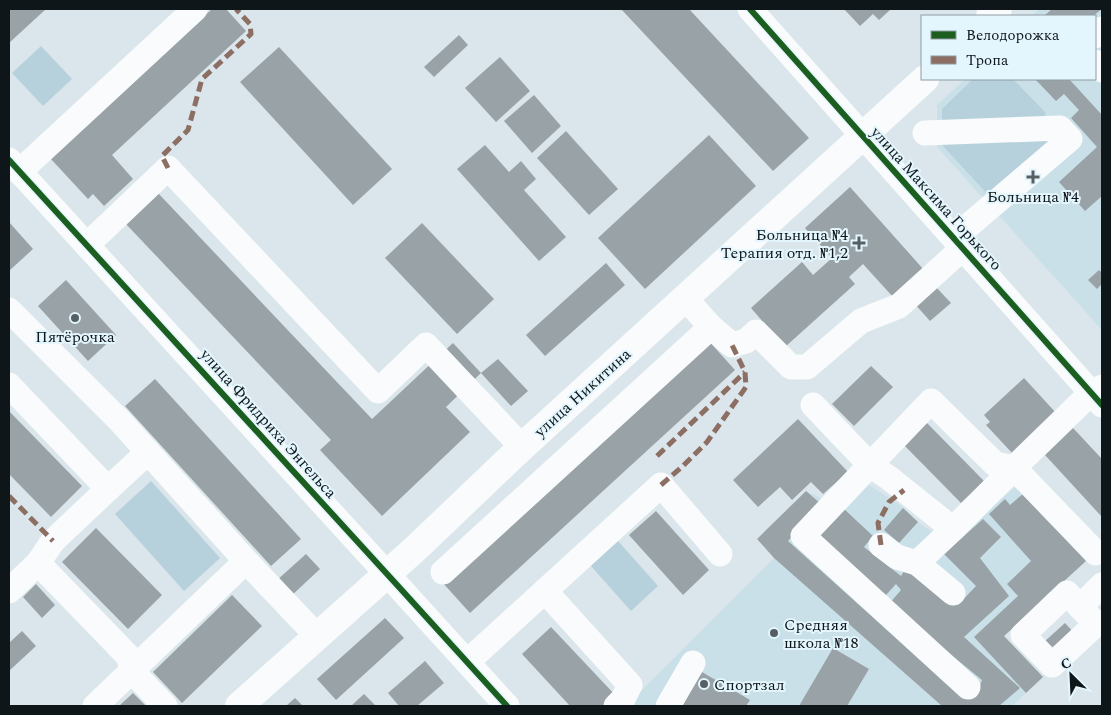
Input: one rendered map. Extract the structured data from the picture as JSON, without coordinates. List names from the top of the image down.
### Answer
{
  "streets": {
    "main road": ["улица Никитина"],
    "street": ["улица Максима Горького", "улица Фридриха Энгельса"]
  },
  "crossings": [
    ["улица Максима Горького", "улица Никитина"],
    ["улица Никитина", "улица Фридриха Энгельса"]
  ],
  "places": {
    "health": ["Больница №4", "Больница №4 Терапия отд. №1,2"],
    "other": ["Пятёрочка", "Средняя школа №18", "Спортзал"]
  },
  "legend": ["Велодорожка", "Тропа"],
  "north": "top left"
}
